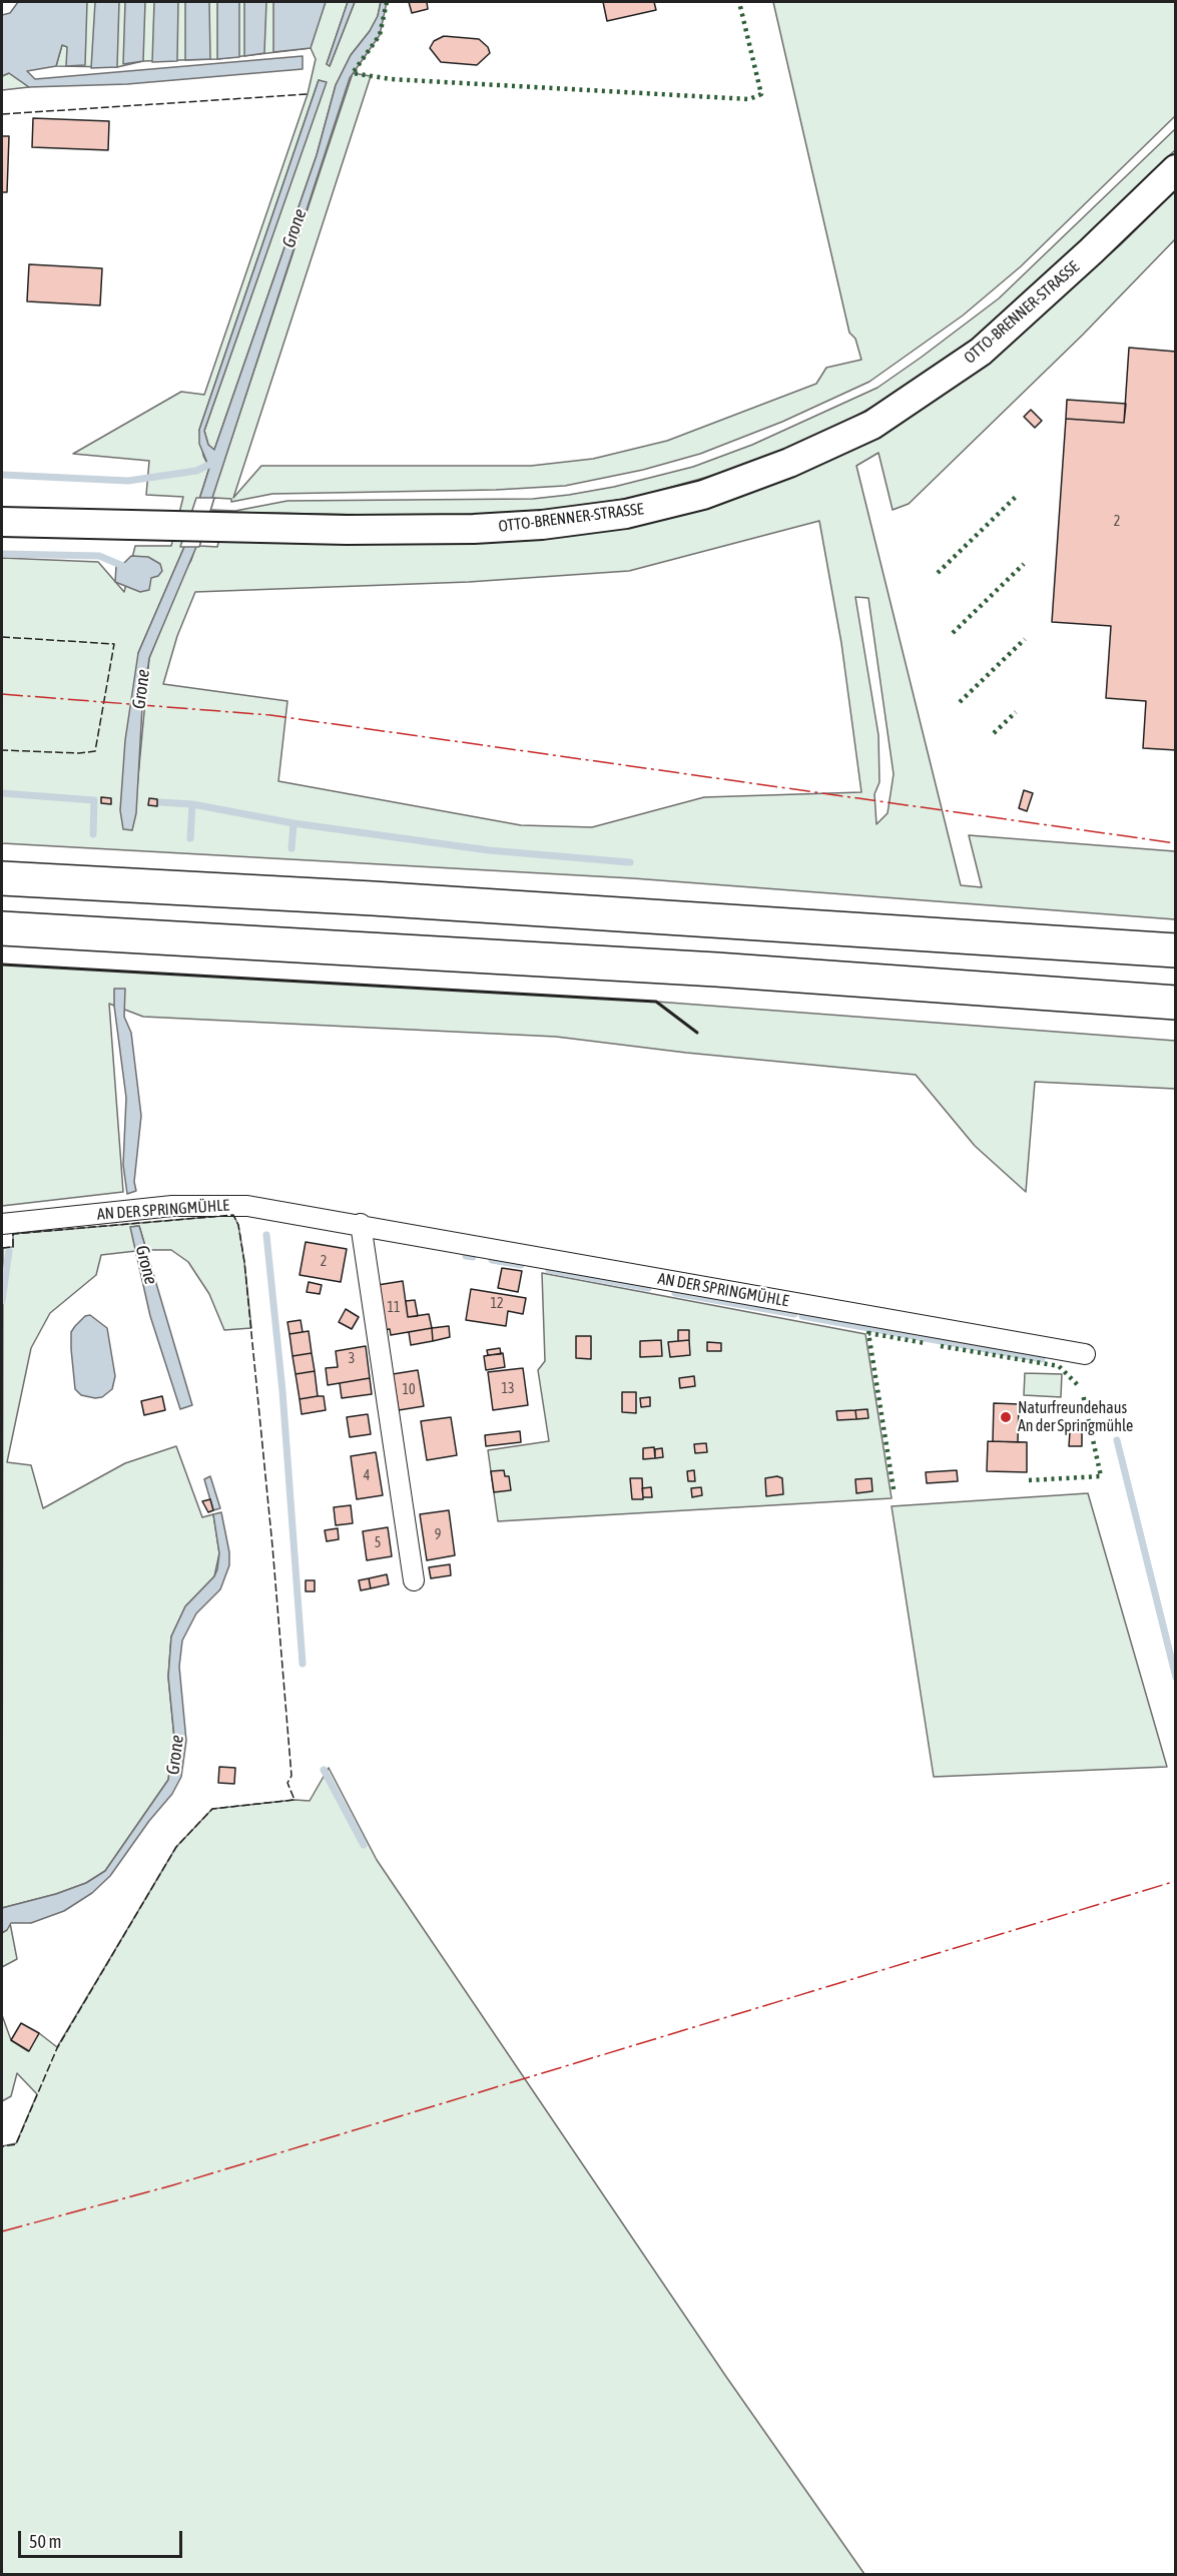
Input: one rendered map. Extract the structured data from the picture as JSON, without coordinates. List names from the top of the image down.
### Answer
{
  "streets": {
    "main road": ["OTTO-BRENNER-STRASSE"],
    "street": ["AN DER SPRINGMÜHLE"]
  },
  "water": ["Grone"],
  "places": ["Naturfreundehaus An der Springmühle"],
  "house_numbers": [
    "2",
    "2",
    "12",
    "11",
    "3",
    "13",
    "10",
    "4",
    "9",
    "5"
  ],
  "scale_bar": "50 m"
}
